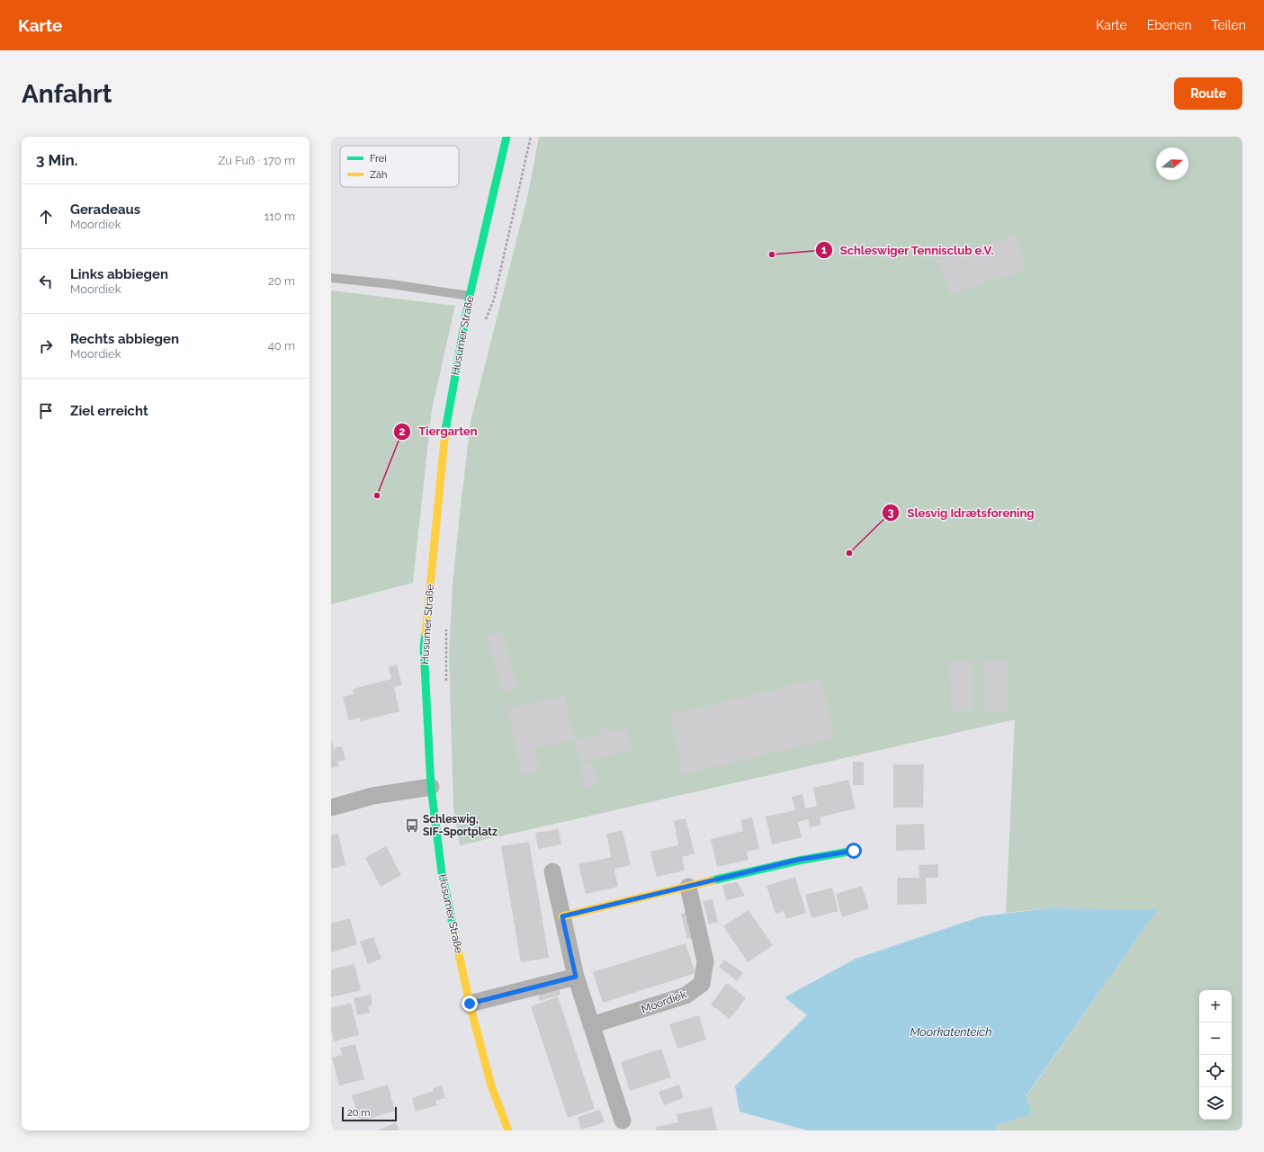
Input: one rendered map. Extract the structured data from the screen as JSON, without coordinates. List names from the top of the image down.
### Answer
{
  "streets": {
    "street": ["Husumer Straße", "Moordiek"]
  },
  "water": ["Moorkatenteich"],
  "places": {
    "other": ["Schleswiger Tennisclub e.V.", "Tiergarten", "Slesvig Idrætsforening"],
    "bus stop": ["Schleswig, SIF-Sportplatz"]
  },
  "legend": ["Frei", "Zäh"],
  "scale_bar": "20 m",
  "north": "right",
  "page": {
    "header": "Karte",
    "nav": ["Karte", "Ebenen", "Teilen"],
    "buttons": "Route",
    "title": "Anfahrt",
    "heading": ["3 Min.", "Zu Fuß · 170 m"],
    "list": [
      ["Geradeaus", "Moordiek", "110 m"],
      ["Links abbiegen", "Moordiek", "20 m"],
      ["Rechts abbiegen", "Moordiek", "40 m"],
      "Ziel erreicht"
    ],
    "map_buttons": ["+", "−"],
    "scale": "20 m"
  }
}
